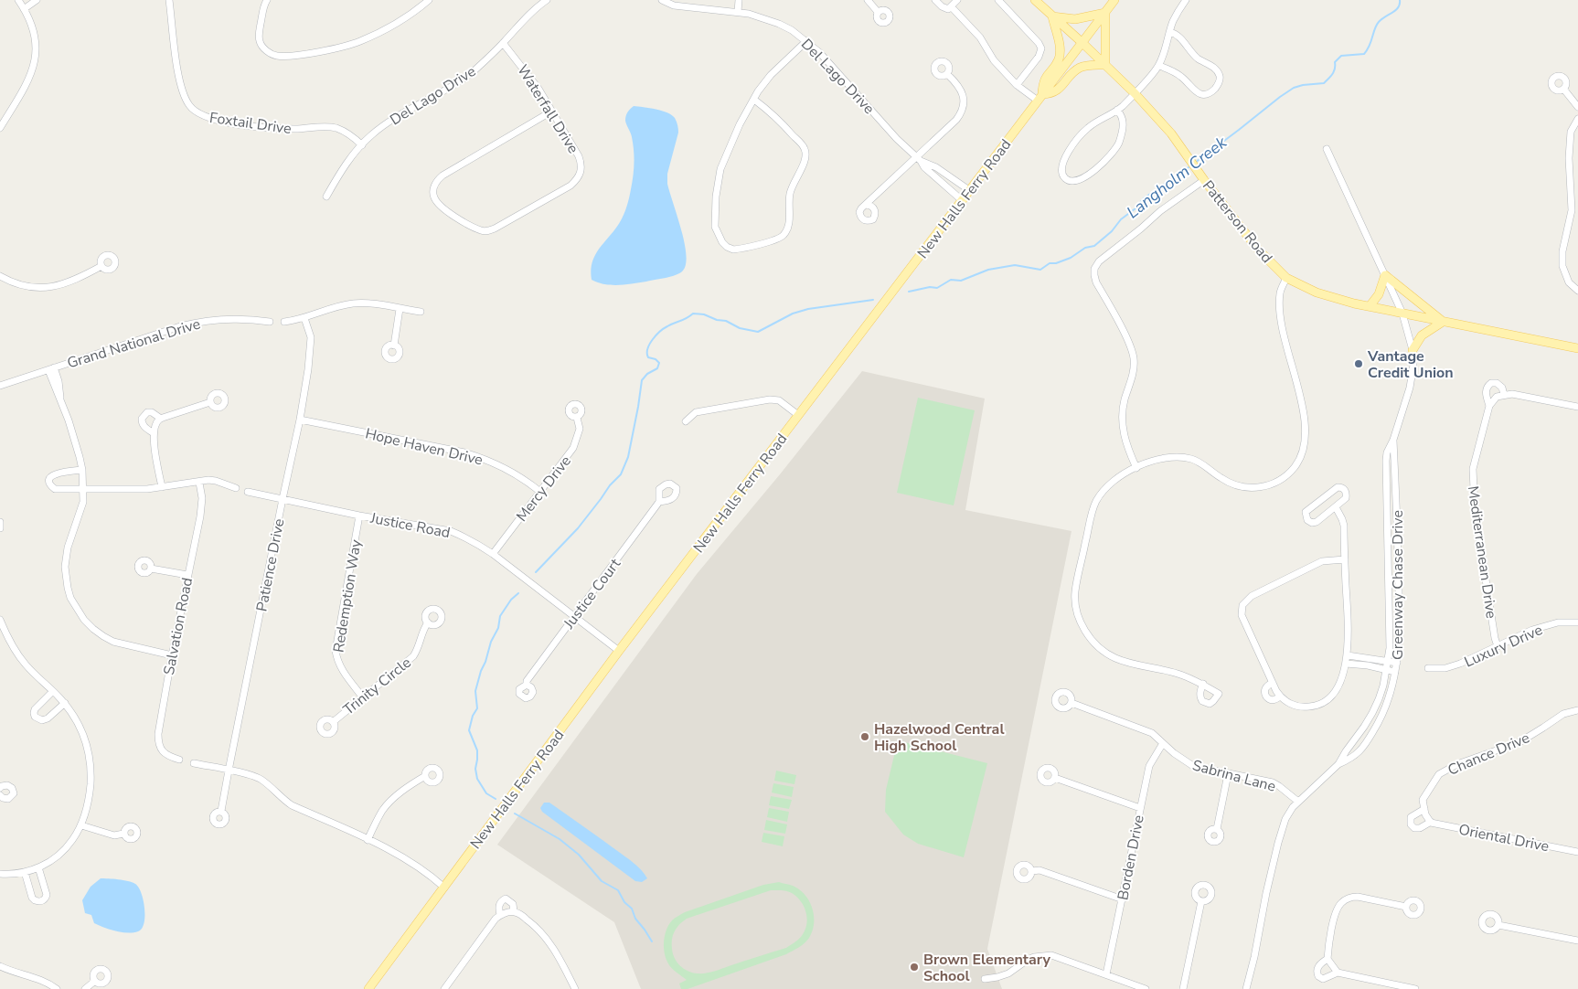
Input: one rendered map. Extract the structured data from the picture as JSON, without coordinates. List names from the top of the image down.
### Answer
{
  "streets": {
    "main road": ["New Halls Ferry Road", "Patterson Road"],
    "street": [
      "Del Lago Drive",
      "Waterfall Drive",
      "Foxtail Drive",
      "Grand National Drive",
      "Hope Haven Drive",
      "Mercy Drive",
      "Justice Road",
      "Mediterranean Drive",
      "Patience Drive",
      "Greenway Chase Drive",
      "Justice Court",
      "Redemption Way",
      "Salvation Road",
      "Luxury Drive",
      "Trinity Circle",
      "Chance Drive",
      "Sabrina Lane",
      "Oriental Drive",
      "Borden Drive"
    ]
  },
  "crossings": [
    ["Del Lago Drive", "Waterfall Drive"],
    ["Del Lago Drive", "Foxtail Drive"],
    ["Del Lago Drive", "New Halls Ferry Road"],
    ["New Halls Ferry Road", "Patterson Road"],
    ["New Halls Ferry Road", "Justice Road"],
    ["Patterson Road", "Greenway Chase Drive"],
    ["Hope Haven Drive", "Mercy Drive"],
    ["Hope Haven Drive", "Patience Drive"],
    ["Mercy Drive", "Justice Road"],
    ["Justice Road", "Patience Drive"],
    ["Justice Road", "Justice Court"],
    ["Justice Road", "Redemption Way"],
    ["Mediterranean Drive", "Luxury Drive"],
    ["Greenway Chase Drive", "Sabrina Lane"],
    ["Redemption Way", "Trinity Circle"],
    ["Chance Drive", "Oriental Drive"],
    ["Sabrina Lane", "Borden Drive"]
  ],
  "water": ["Langholm Creek"],
  "places": ["Vantage Credit Union", "Hazelwood Central High School", "Brown Elementary School"]
}
